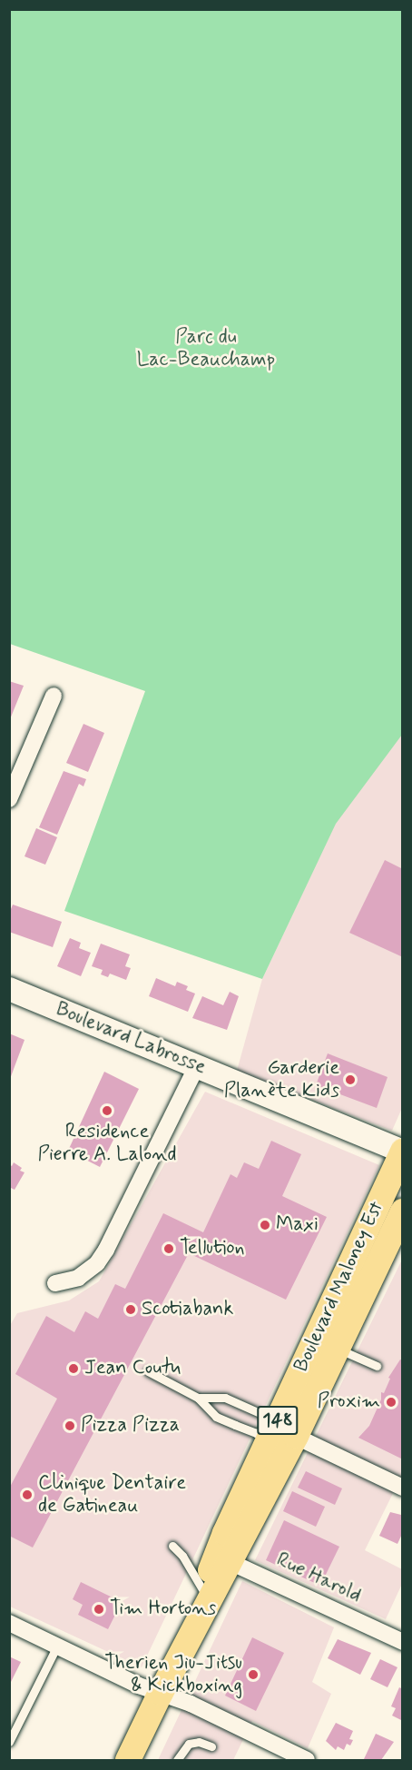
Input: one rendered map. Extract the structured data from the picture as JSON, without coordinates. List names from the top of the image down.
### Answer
{
  "streets": {
    "main road": ["Boulevard Labrosse", "Boulevard Maloney Est", "148"],
    "street": ["Rue Harold"]
  },
  "crossings": [
    ["Boulevard Labrosse", "Boulevard Maloney Est"],
    ["Boulevard Maloney Est", "Rue Harold"]
  ],
  "parks": ["Parc du Lac-Beauchamp"],
  "places": [
    "Garderie Planète Kids",
    "Residence Pierre A. Lalond",
    "Maxi",
    "Tellution",
    "Scotiabank",
    "Jean Coutu",
    "Proxim",
    "Pizza Pizza",
    "Clinique Dentaire de Gatineau",
    "Tim Hortons",
    "Therien Jiu-Jitsu & Kickboxing"
  ]
}
